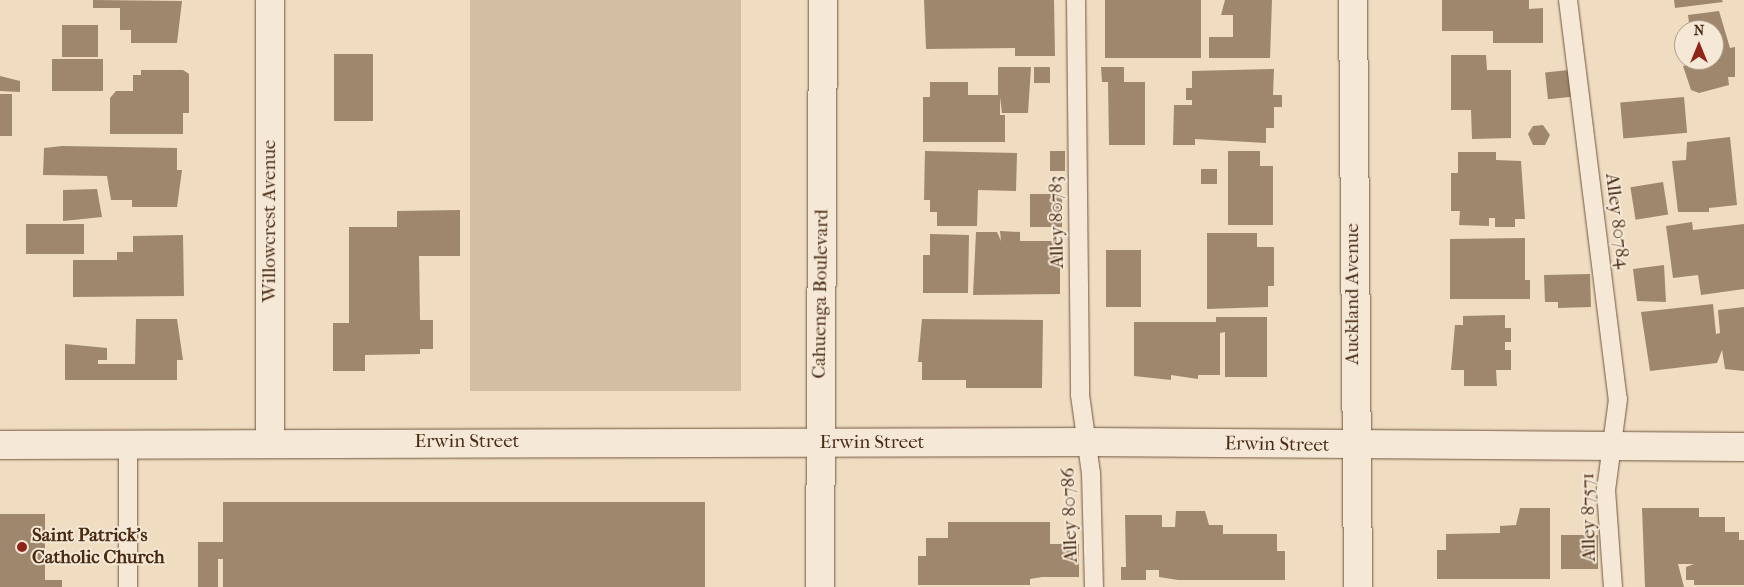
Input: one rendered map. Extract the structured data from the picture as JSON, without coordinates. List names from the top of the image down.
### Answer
{
  "streets": {
    "street": [
      "Willowcrest Avenue",
      "Cahuenga Boulevard",
      "Auckland Avenue",
      "Erwin Street"
    ],
    "lane": [
      "Alley 80784",
      "Alley 80783",
      "Alley 80786",
      "Alley 87571"
    ]
  },
  "crossings": [
    ["Willowcrest Avenue", "Erwin Street"],
    ["Alley 80784", "Erwin Street"],
    ["Alley 80784", "Alley 87571"],
    ["Alley 80783", "Erwin Street"],
    ["Alley 80783", "Alley 80786"],
    ["Cahuenga Boulevard", "Erwin Street"],
    ["Auckland Avenue", "Erwin Street"],
    ["Erwin Street", "Alley 80786"],
    ["Erwin Street", "Alley 87571"]
  ],
  "places": ["Saint Patrick's Catholic Church"],
  "north": "top"
}
